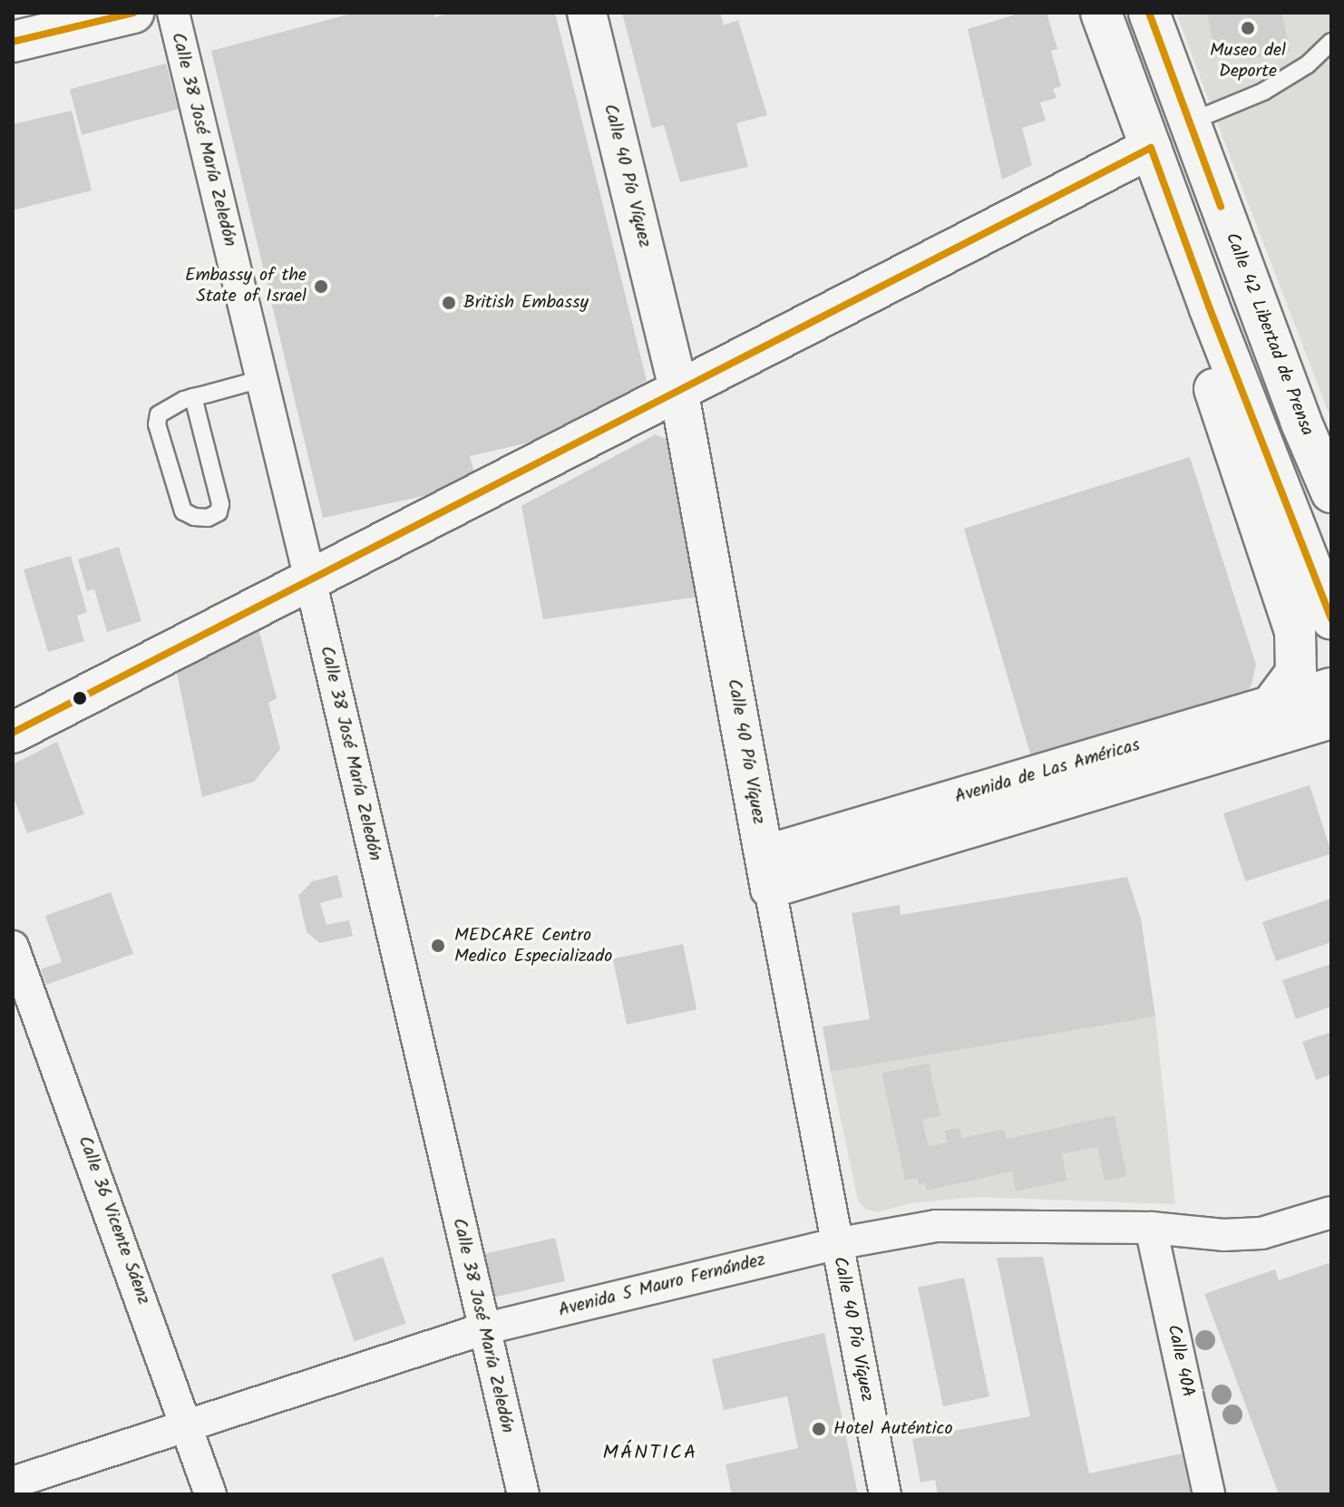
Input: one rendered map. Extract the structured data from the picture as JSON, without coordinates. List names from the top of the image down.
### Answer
{
  "streets": {
    "highway": ["Calle 42 Libertad de Prensa"],
    "street": [
      "Calle 38 José María Zeledón",
      "Calle 40 Pío Víquez",
      "Avenida de Las Américas",
      "Calle 36 Vicente Sáenz",
      "Avenida 5 Mauro Fernández",
      "Calle 40A"
    ]
  },
  "crossings": [
    ["Calle 38 José María Zeledón", "Avenida 5 Mauro Fernández"],
    ["Calle 40 Pío Víquez", "Avenida de Las Américas"],
    ["Calle 40 Pío Víquez", "Avenida 5 Mauro Fernández"],
    ["Calle 36 Vicente Sáenz", "Avenida 5 Mauro Fernández"],
    ["Avenida 5 Mauro Fernández", "Calle 40A"]
  ],
  "districts": ["MÁNTICA"],
  "places": [
    "Museo del Deporte",
    "Embassy of the State of Israel",
    "British Embassy",
    "MEDCARE Centro Medico Especializado",
    "Hotel Auténtico"
  ]
}
